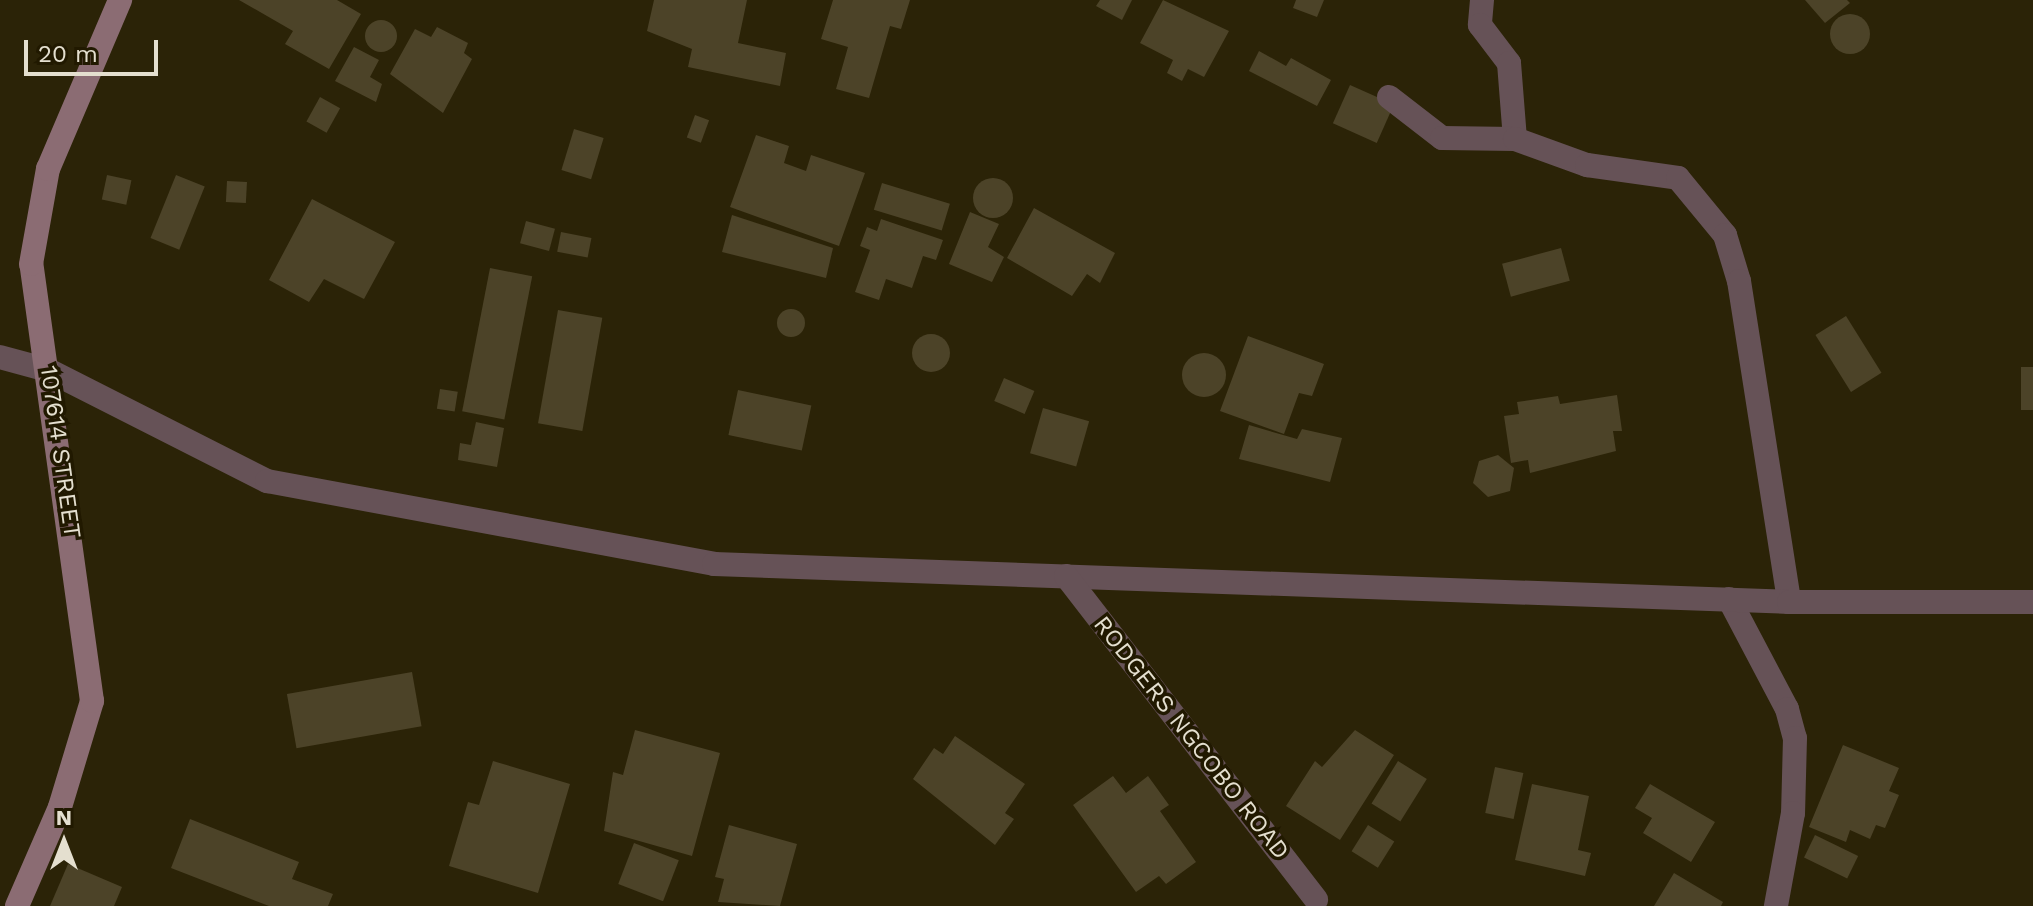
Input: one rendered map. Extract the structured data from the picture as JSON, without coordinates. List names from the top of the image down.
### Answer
{
  "streets": {
    "street": ["107614 STREET", "RODGERS NGCOBO ROAD"]
  },
  "scale_bar": "20 m",
  "north": "top"
}
